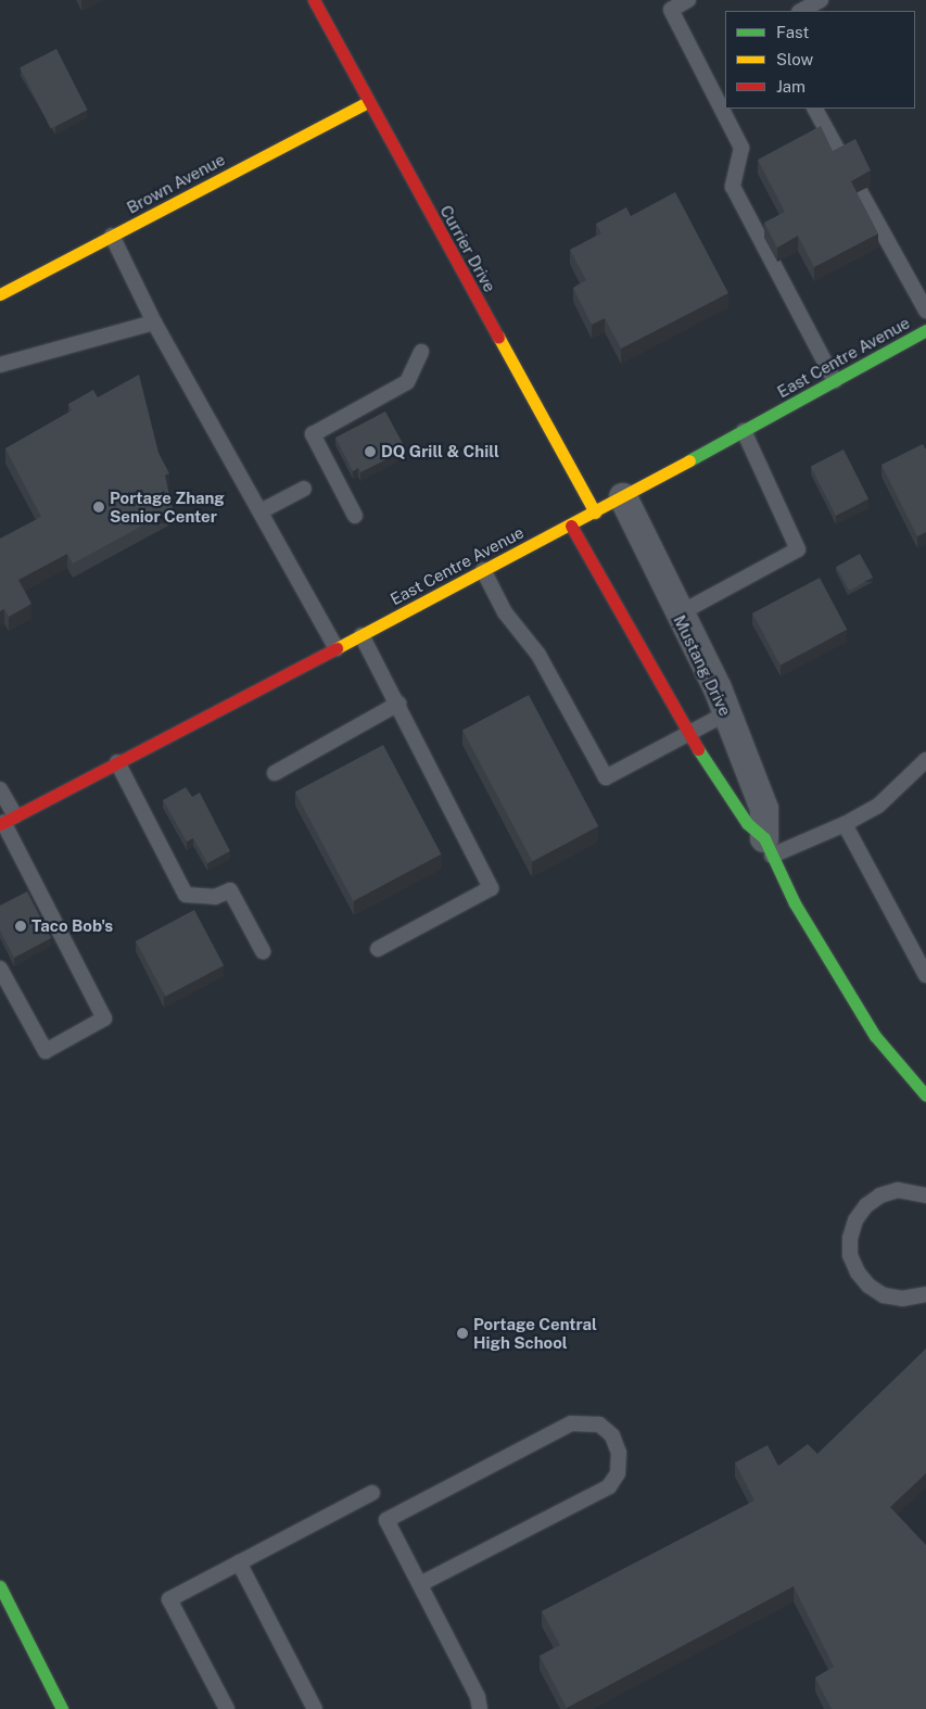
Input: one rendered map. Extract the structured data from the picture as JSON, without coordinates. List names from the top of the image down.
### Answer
{
  "streets": {
    "street": [
      "Brown Avenue",
      "Currier Drive",
      "East Centre Avenue",
      "Mustang Drive"
    ]
  },
  "crossings": [
    ["Brown Avenue", "Currier Drive"],
    ["Currier Drive", "East Centre Avenue"],
    ["East Centre Avenue", "Mustang Drive"]
  ],
  "places": [
    "DQ Grill & Chill",
    "Portage Zhang Senior Center",
    "Taco Bob's",
    "Portage Central High School"
  ],
  "legend": ["Fast", "Slow", "Jam"]
}
